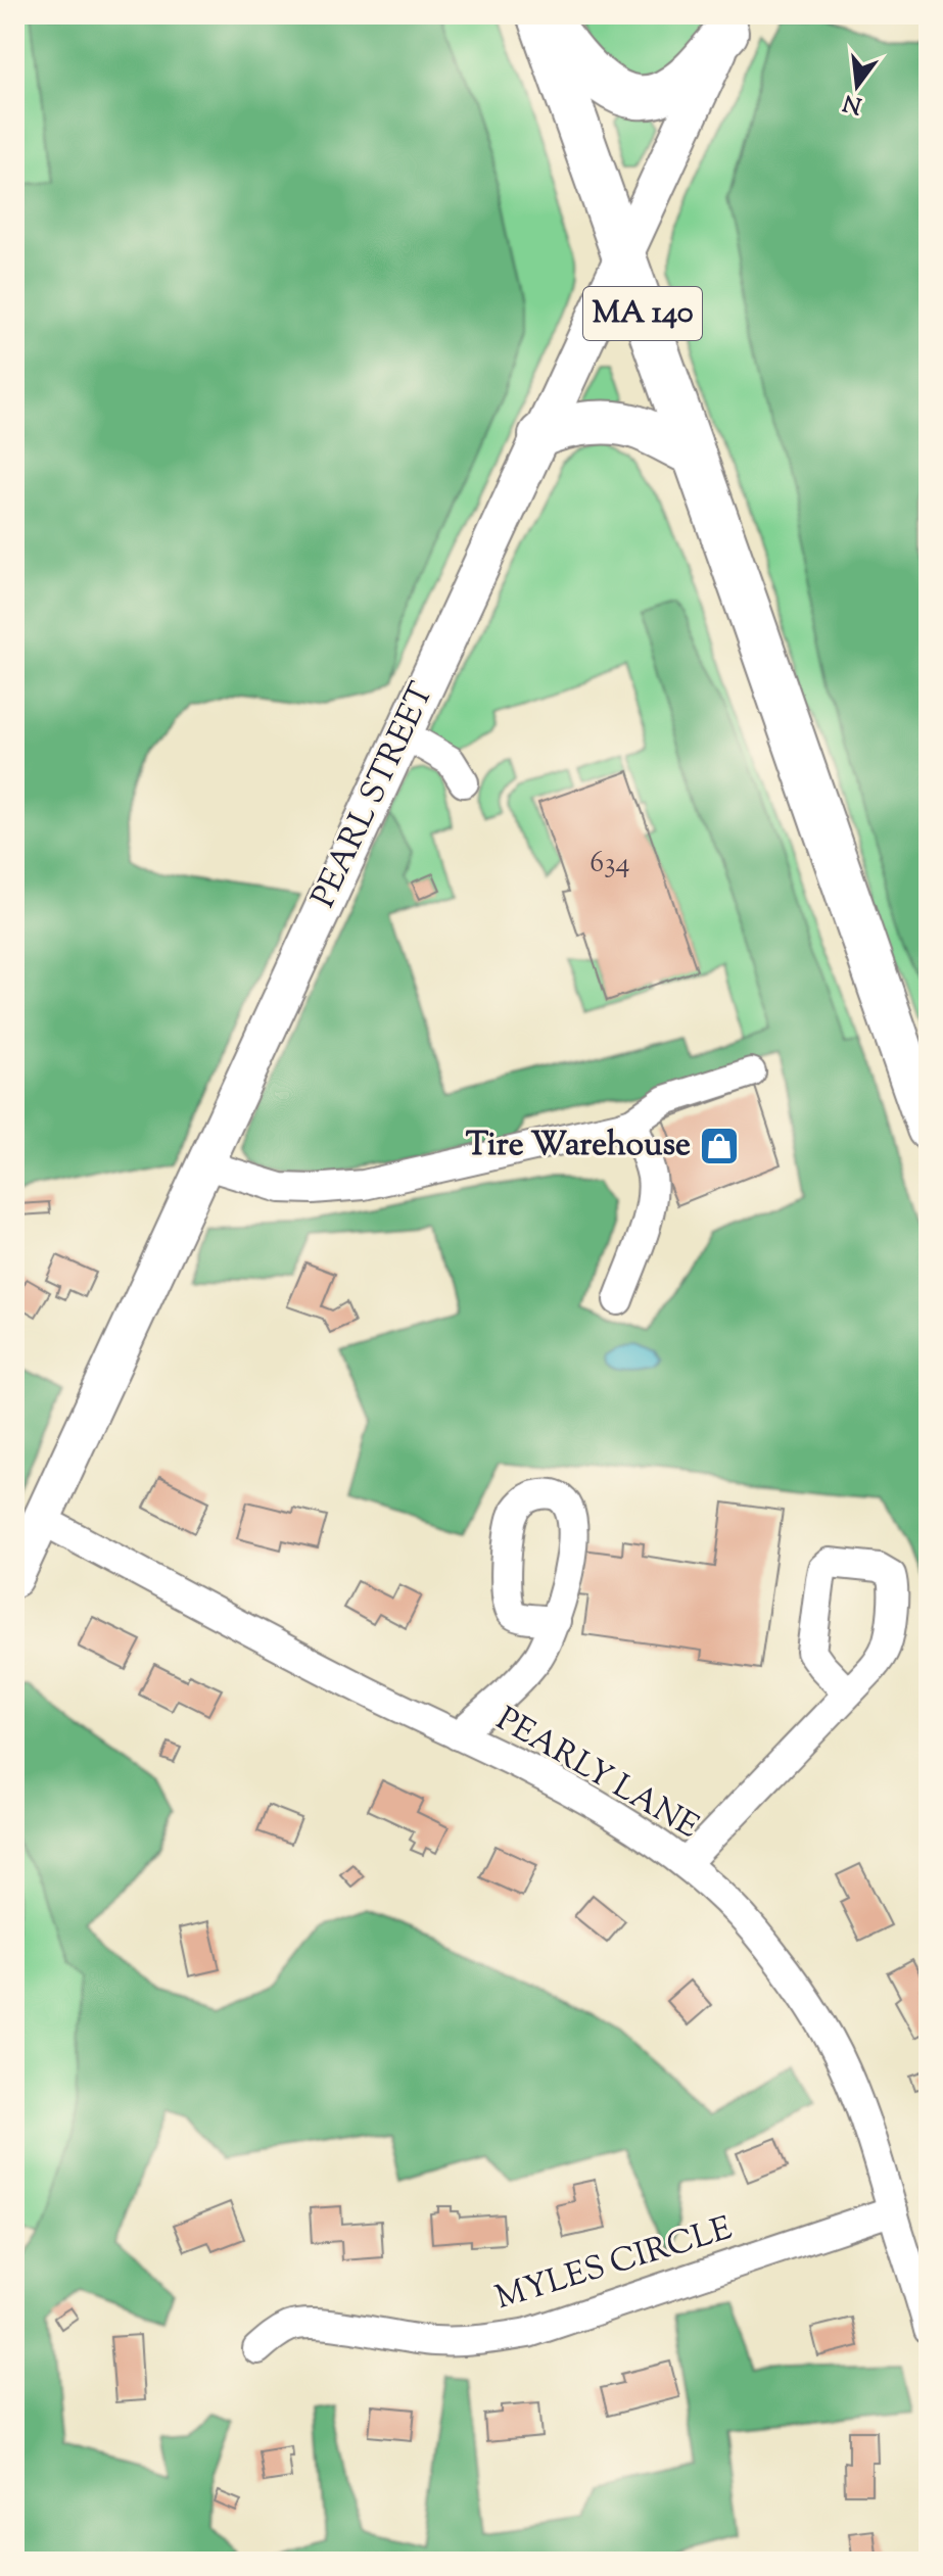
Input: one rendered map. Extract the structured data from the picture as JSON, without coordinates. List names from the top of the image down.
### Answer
{
  "streets": {
    "highway": ["MA 140"],
    "main road": ["PEARL STREET"],
    "street": ["PEARLY LANE", "MYLES CIRCLE"]
  },
  "crossings": [
    ["MA 140", "PEARL STREET"],
    ["PEARL STREET", "PEARLY LANE"],
    ["PEARLY LANE", "MYLES CIRCLE"]
  ],
  "places": {
    "shop": ["Tire Warehouse"]
  },
  "house_numbers": ["634"],
  "north": "bottom"
}
